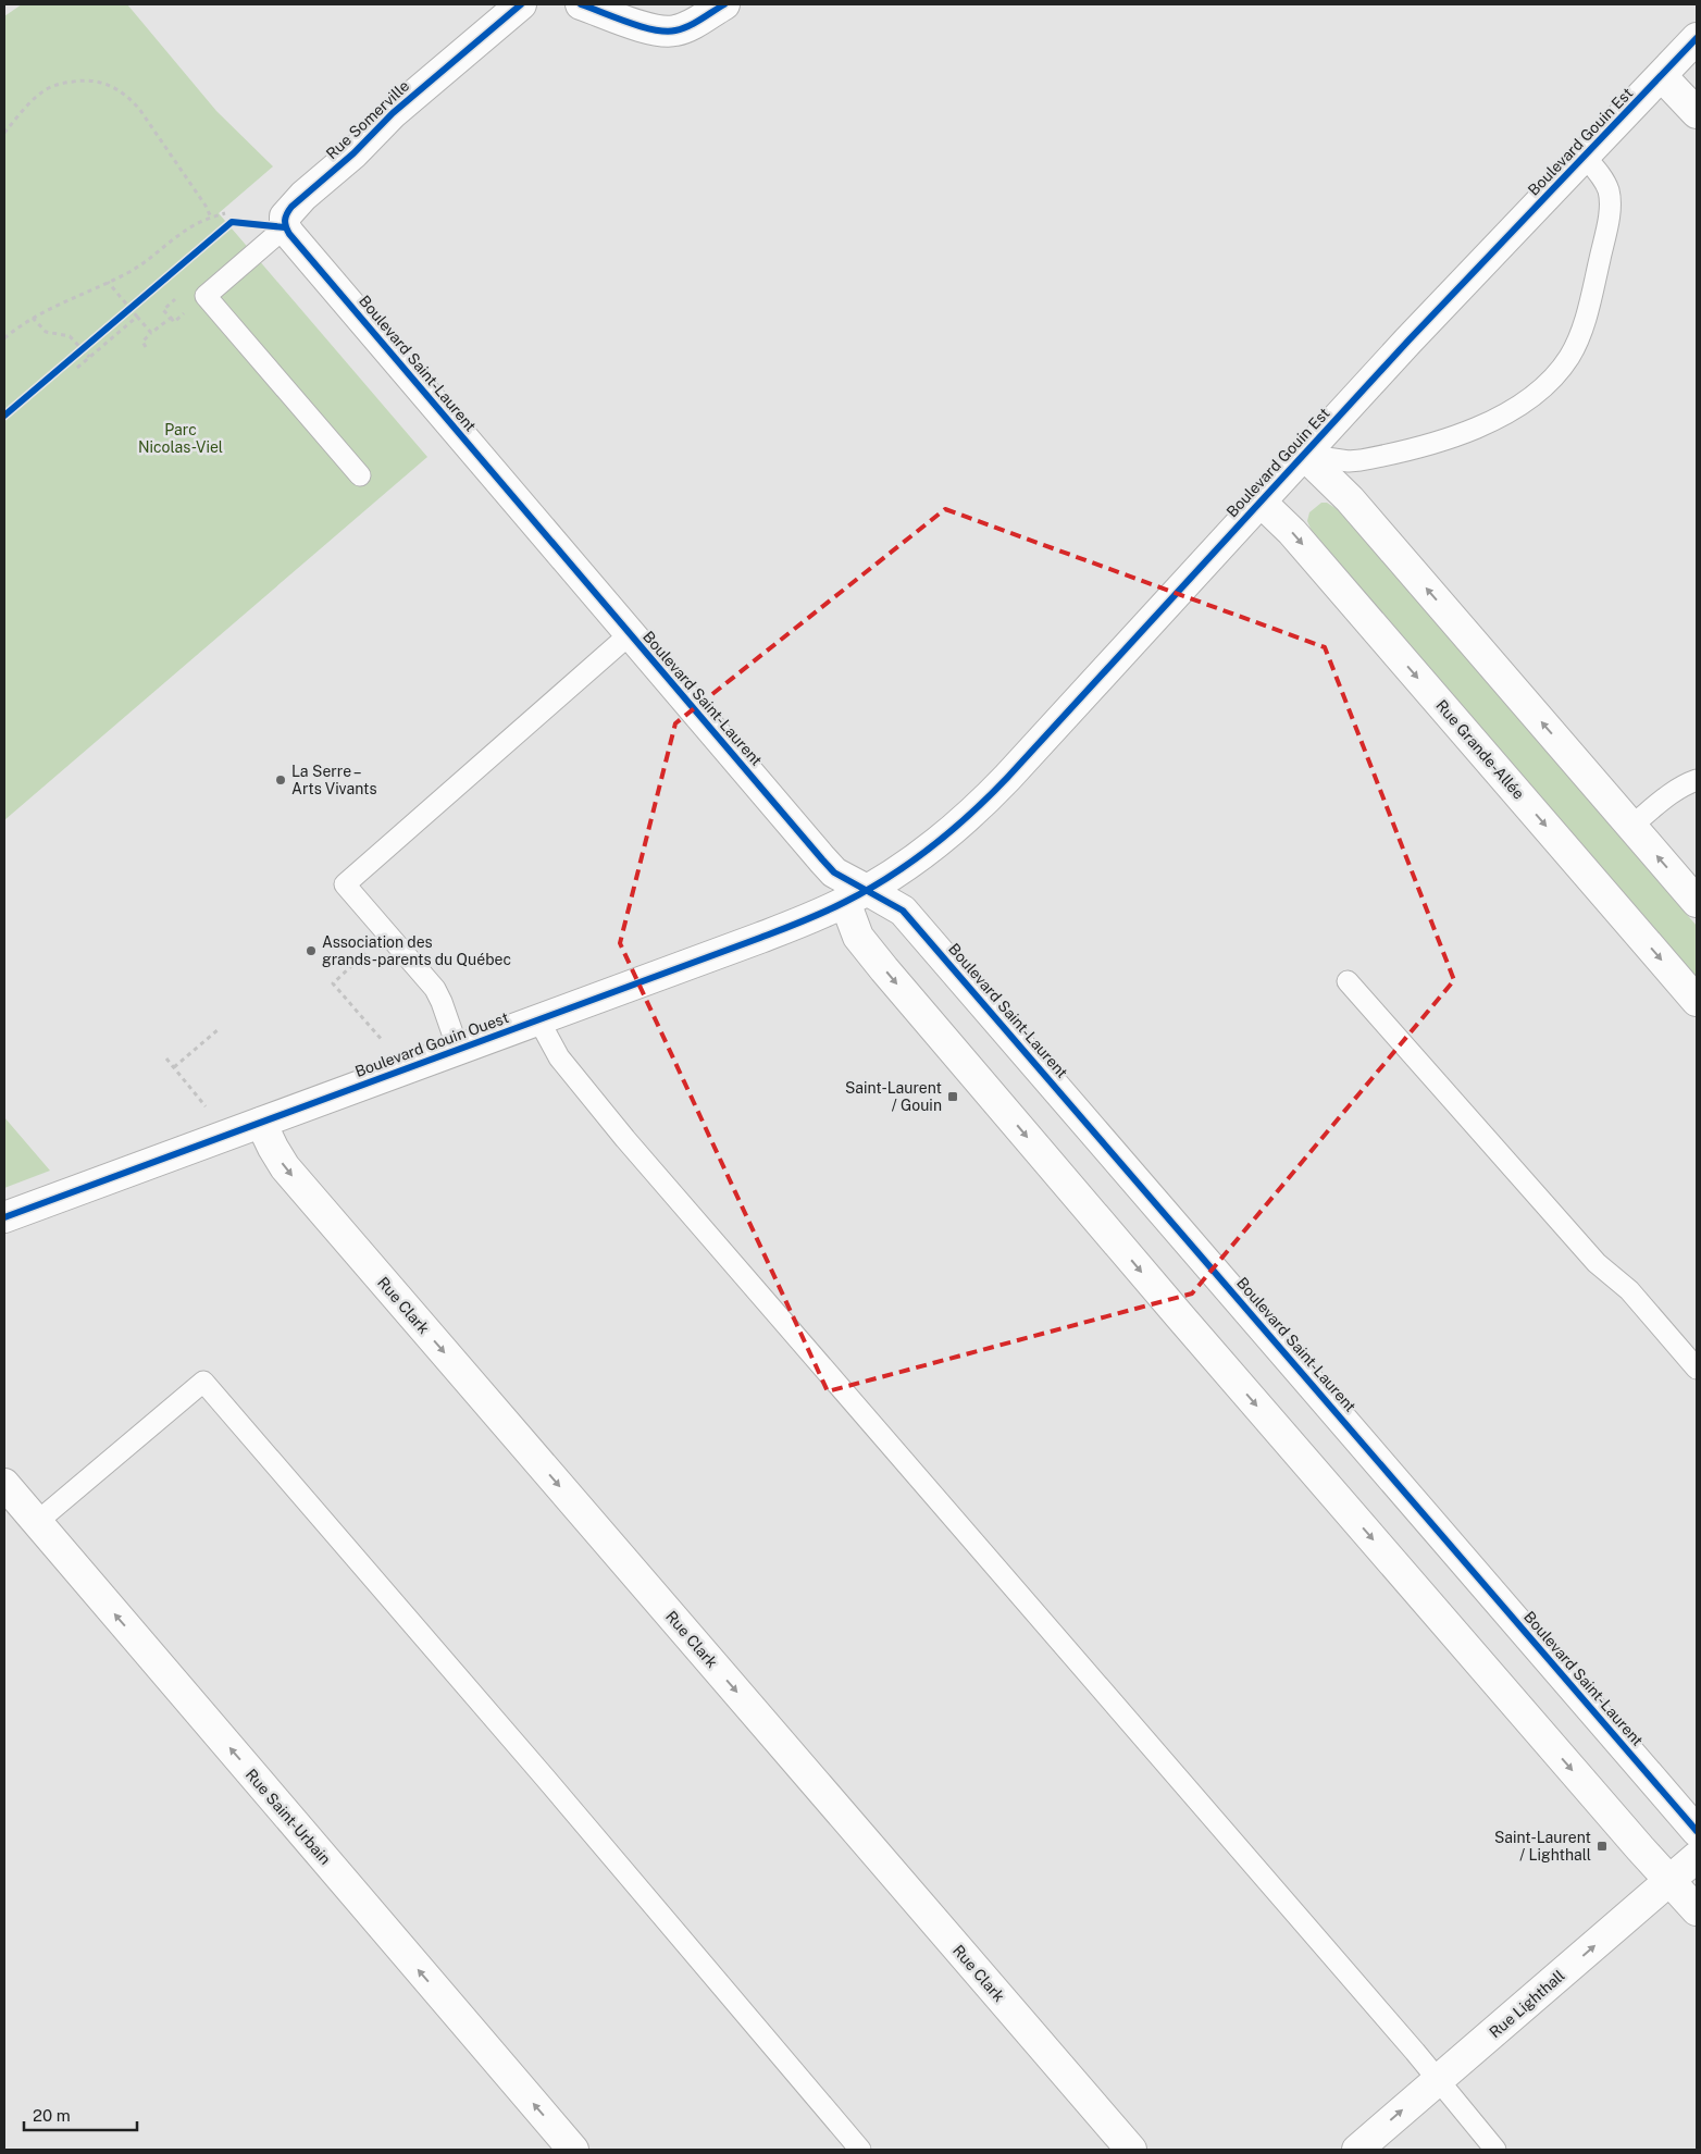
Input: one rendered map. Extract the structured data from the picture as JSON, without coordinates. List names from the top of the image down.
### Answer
{
  "streets": {
    "street": [
      "Rue Somerville",
      "Boulevard Gouin Est",
      "Boulevard Saint-Laurent",
      "Rue Grande-Allée",
      "Boulevard Gouin Ouest",
      "Rue Clark",
      "Rue Saint-Urbain",
      "Rue Lighthall"
    ]
  },
  "crossings": [
    ["Rue Somerville", "Boulevard Saint-Laurent"],
    ["Boulevard Gouin Est", "Boulevard Saint-Laurent"],
    ["Boulevard Gouin Est", "Rue Grande-Allée"],
    ["Boulevard Gouin Est", "Boulevard Gouin Ouest"],
    ["Boulevard Saint-Laurent", "Boulevard Gouin Ouest"],
    ["Boulevard Gouin Ouest", "Rue Clark"]
  ],
  "one_way": ["Rue Clark", "Rue Saint-Urbain", "Rue Lighthall"],
  "parks": ["Parc Nicolas-Viel"],
  "places": {
    "other": ["La Serre – Arts Vivants", "Association des grands-parents du Québec"],
    "transit": ["Saint-Laurent / Gouin", "Saint-Laurent / Lighthall"]
  },
  "scale_bar": "20 m"
}
